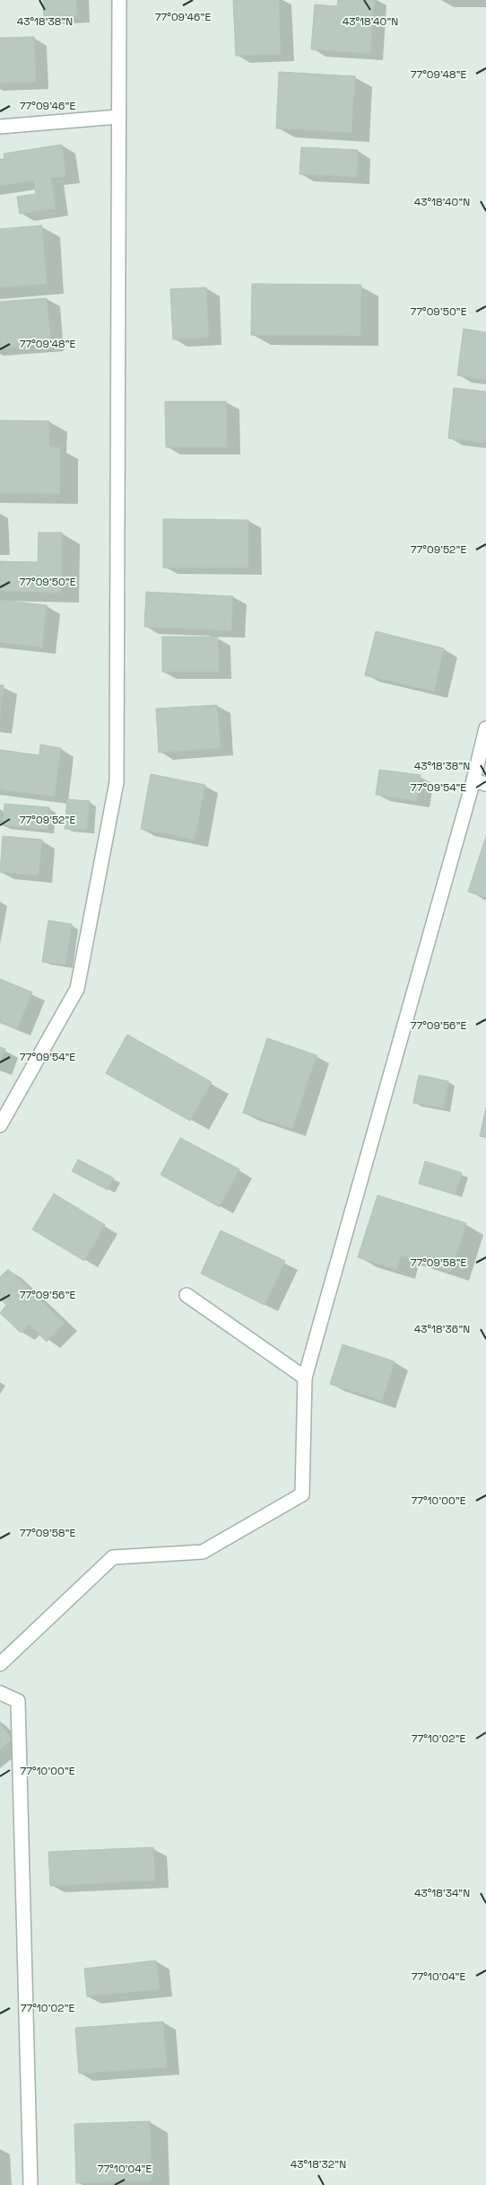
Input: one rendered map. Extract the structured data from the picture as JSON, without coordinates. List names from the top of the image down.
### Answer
{
  "coordinates": [
    "77°09'46\"E",
    "43°18'38\"N",
    "43°18'40\"N",
    "77°09'48\"E",
    "77°09'50\"E",
    "77°09'52\"E",
    "77°09'54\"E",
    "77°09'56\"E",
    "77°09'58\"E",
    "43°18'36\"N",
    "77°10'00\"E",
    "77°10'02\"E",
    "43°18'34\"N",
    "77°10'04\"E",
    "43°18'32\"N"
  ]
}
